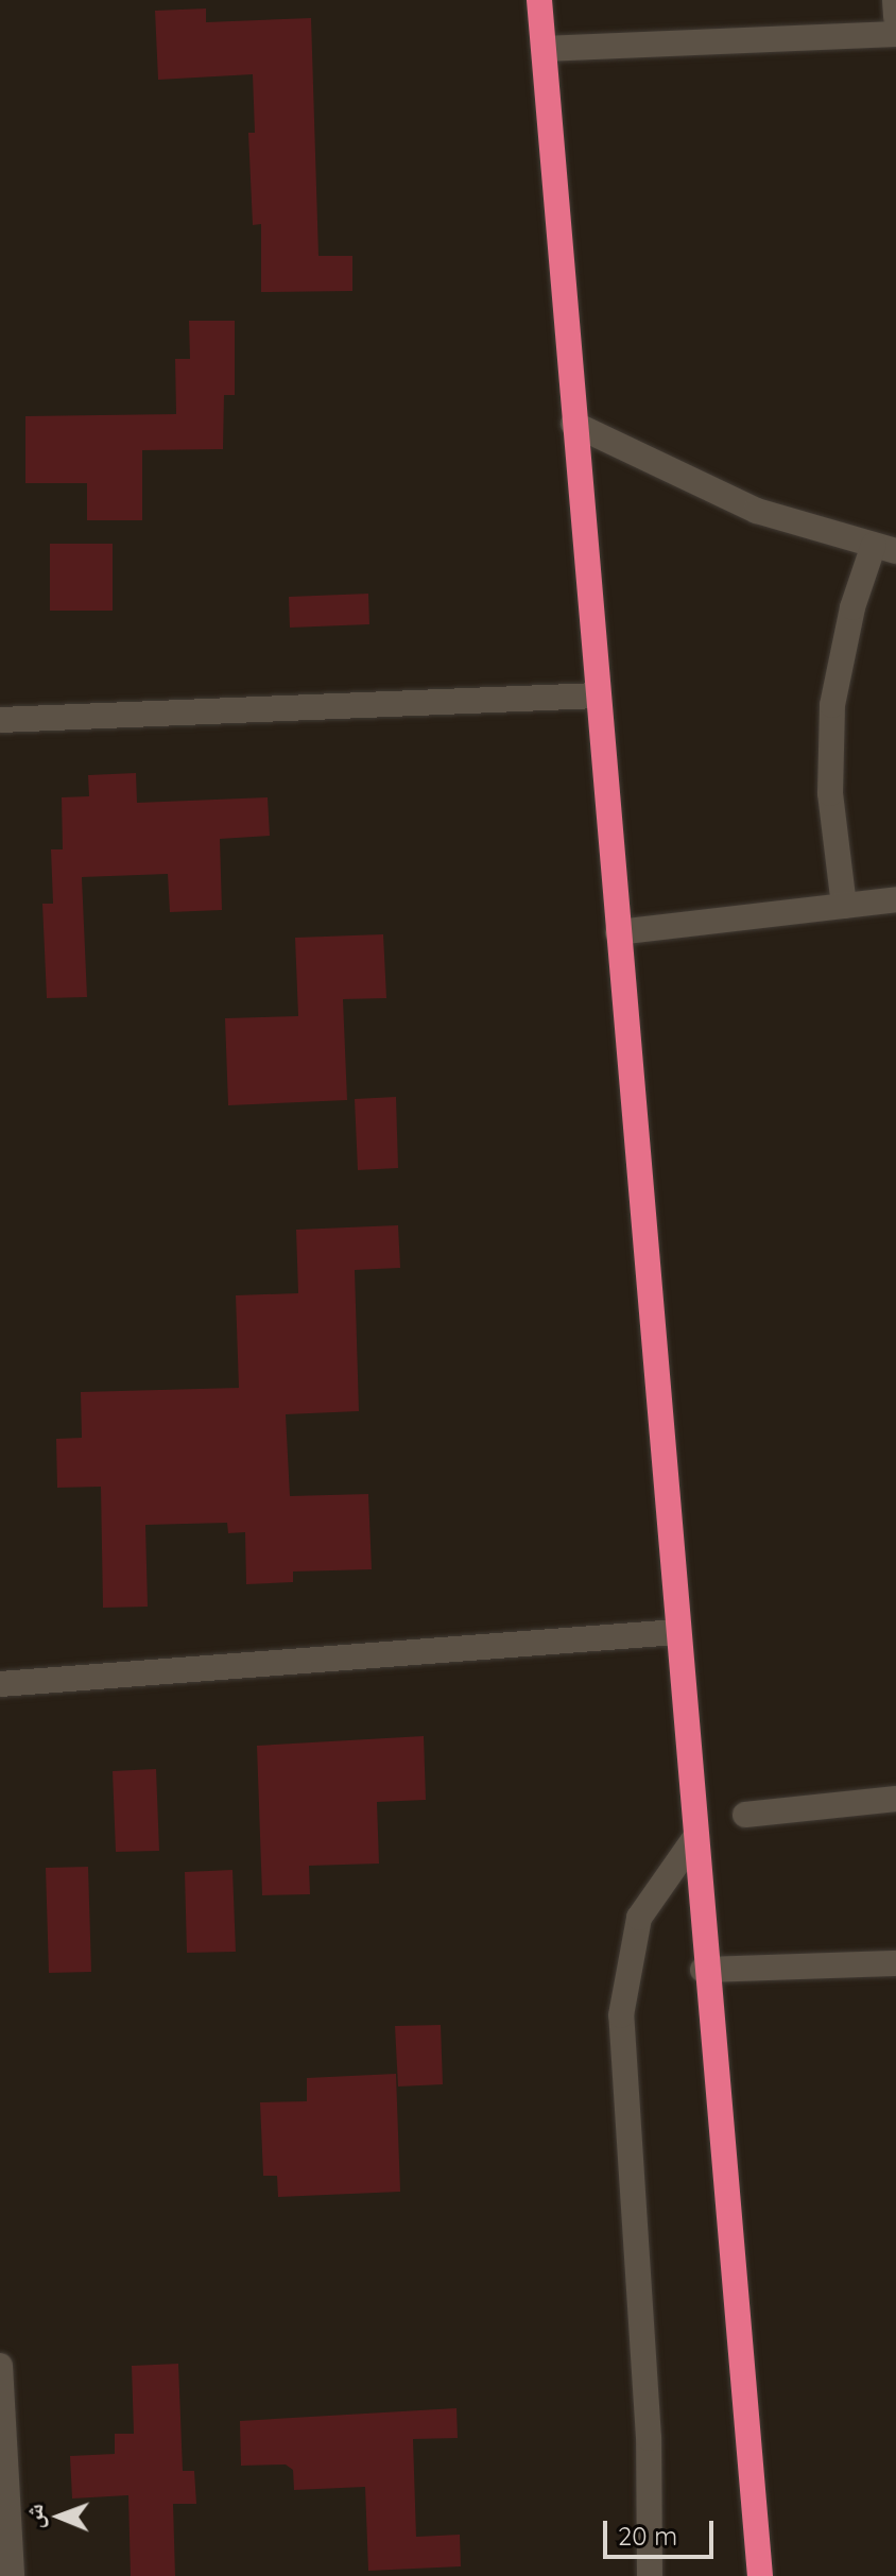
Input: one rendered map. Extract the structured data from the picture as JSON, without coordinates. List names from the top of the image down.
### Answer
{
  "scale_bar": "20 m",
  "north": "left"
}
